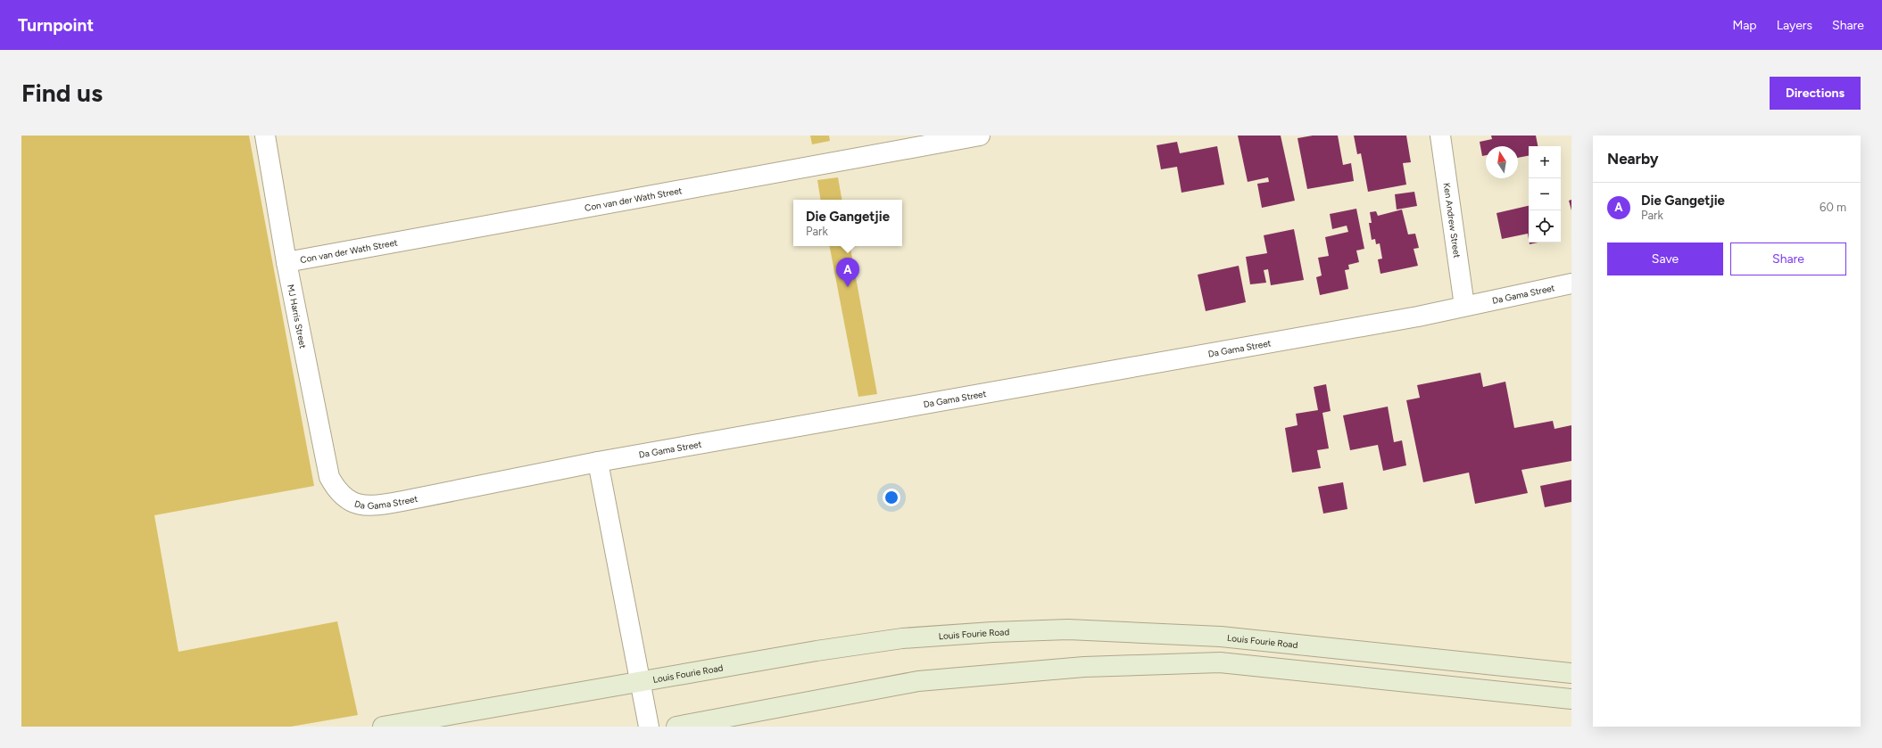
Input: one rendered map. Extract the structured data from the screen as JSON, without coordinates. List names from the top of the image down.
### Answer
{
  "streets": {
    "main road": ["Louis Fourie Road"],
    "street": [
      "Con van der Wath Street",
      "Ken Andrew Street",
      "Da Gama Street",
      "MJ Harris Street"
    ]
  },
  "crossings": [
    ["Con van der Wath Street", "MJ Harris Street"],
    ["Ken Andrew Street", "Da Gama Street"],
    ["Da Gama Street", "MJ Harris Street"]
  ],
  "north": "top",
  "page": {
    "header": "Turnpoint",
    "nav": ["Map", "Layers", "Share"],
    "buttons": [
      "Directions",
      ["Save", "Share"]
    ],
    "title": "Find us",
    "heading": "Nearby",
    "map_buttons": ["+", "−"],
    "list": [
      {
        "mark": "A",
        "name": "Die Gangetjie",
        "note": "Park",
        "value": "60 m"
      }
    ],
    "popup": ["Die Gangetjie", "Park"],
    "pins": "A"
  }
}
